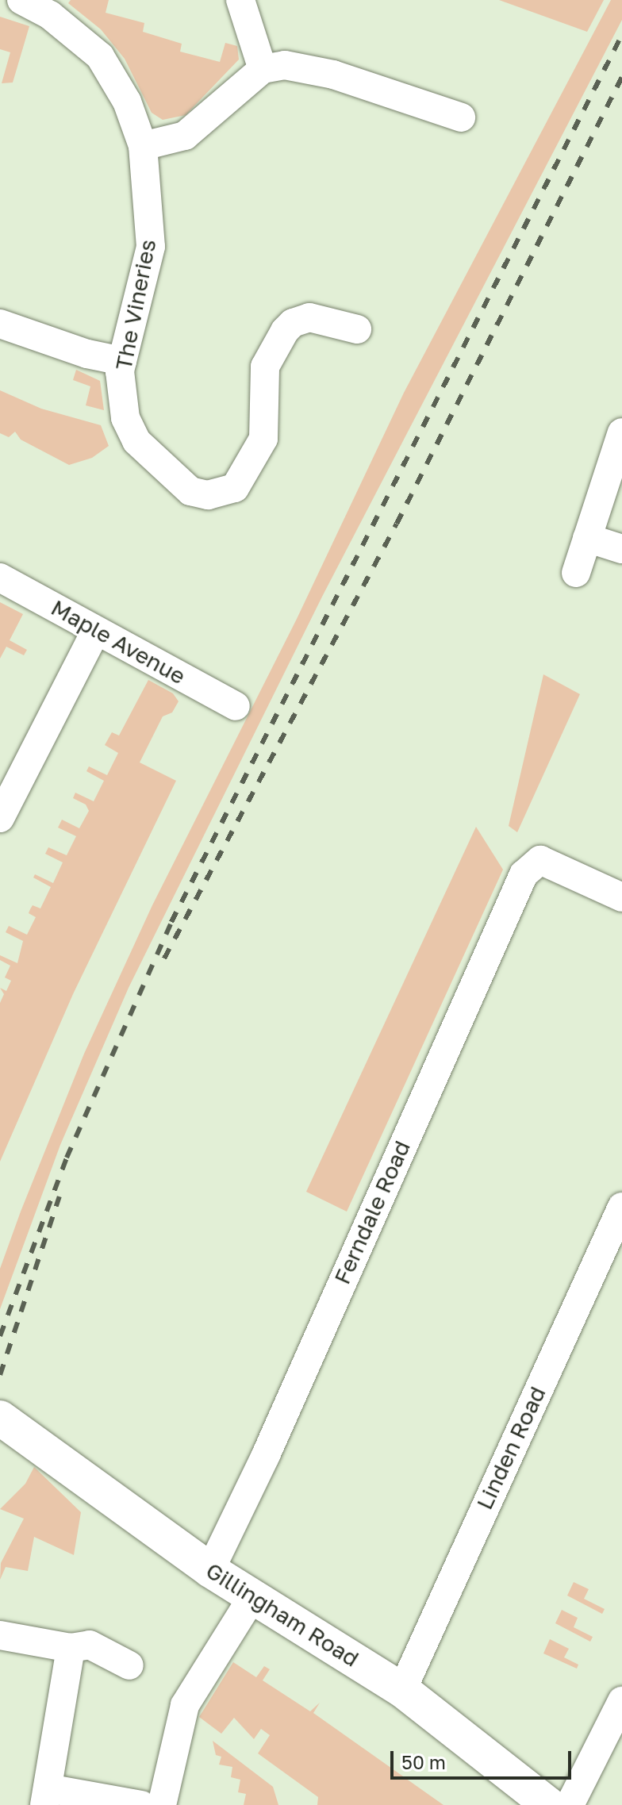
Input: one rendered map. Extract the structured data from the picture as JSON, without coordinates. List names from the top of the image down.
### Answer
{
  "streets": {
    "street": [
      "The Vineries",
      "Maple Avenue",
      "Ferndale Road",
      "Linden Road",
      "Gillingham Road"
    ]
  },
  "crossings": [
    ["Ferndale Road", "Gillingham Road"],
    ["Linden Road", "Gillingham Road"]
  ],
  "scale_bar": "50 m"
}
